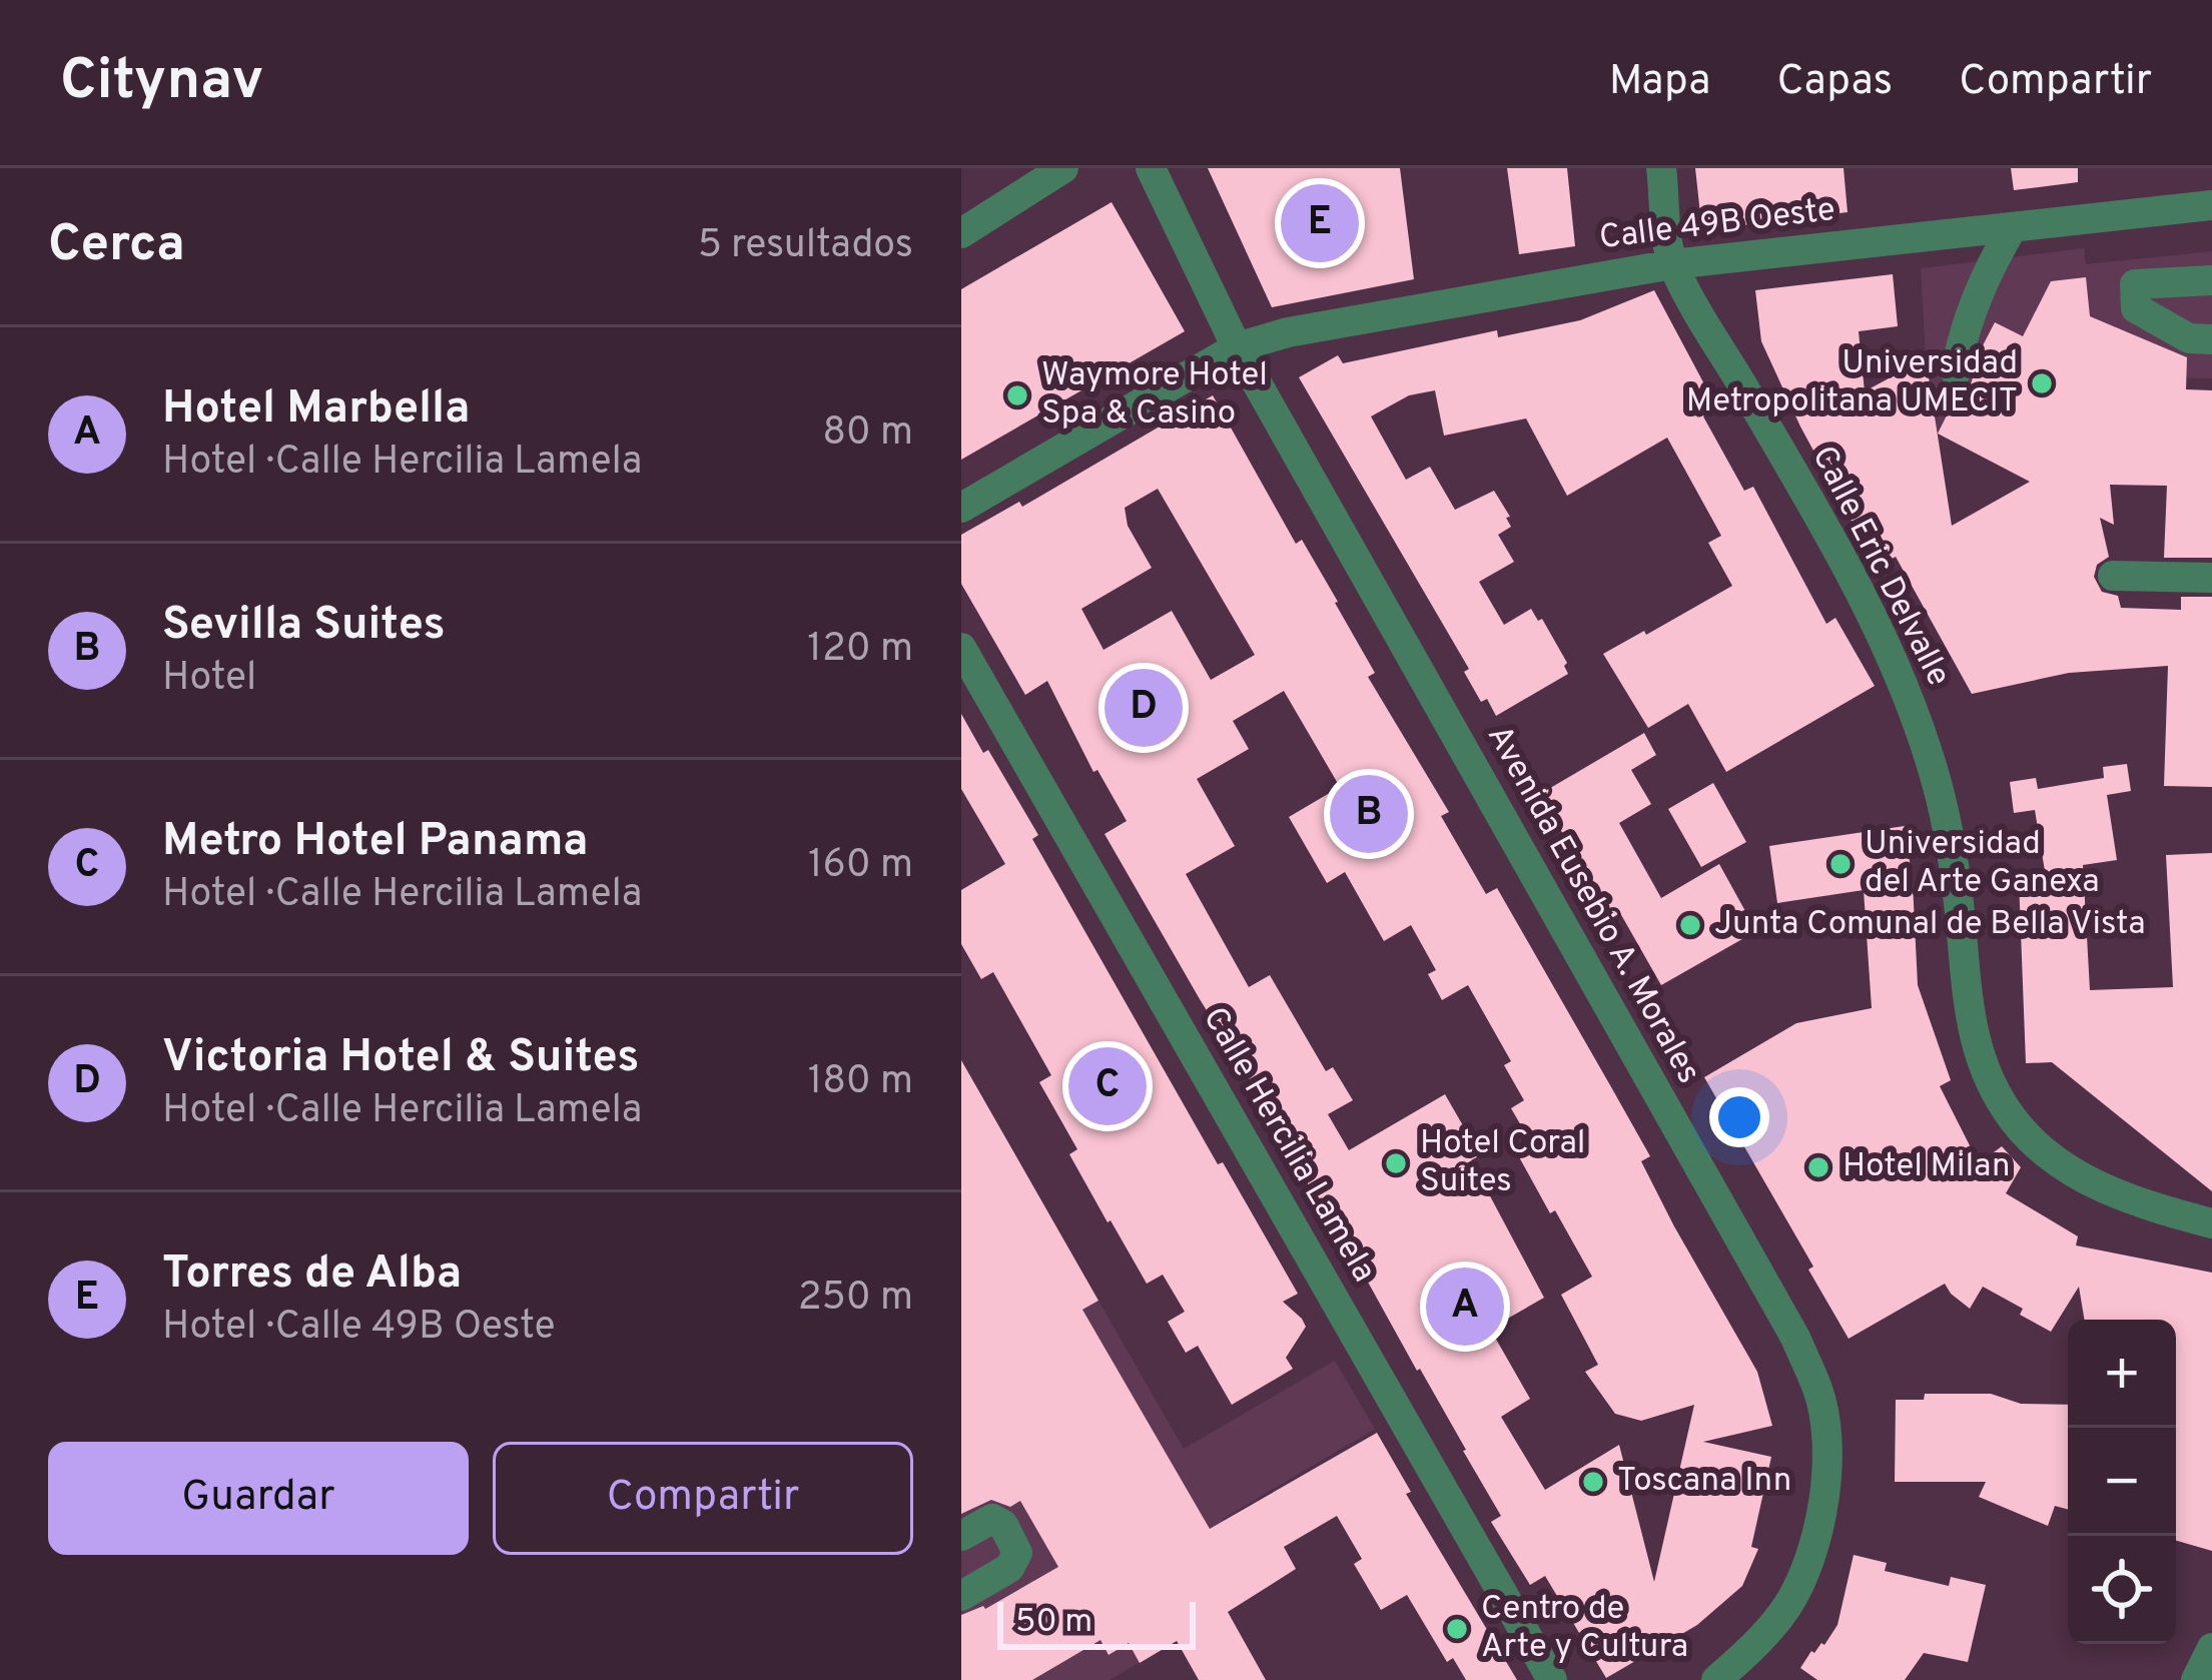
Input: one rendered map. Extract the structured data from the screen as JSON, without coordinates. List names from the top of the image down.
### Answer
{
  "streets": {
    "street": [
      "Calle 49B Oeste",
      "Calle Eric Delvalle",
      "Avenida Eusebio A. Morales",
      "Calle Hercilia Lamela"
    ]
  },
  "crossings": [
    ["Calle 49B Oeste", "Calle Eric Delvalle"],
    ["Calle 49B Oeste", "Avenida Eusebio A. Morales"]
  ],
  "places": [
    "Universidad Metropolitana UMECIT",
    "Waymore Hotel Spa & Casino",
    "Universidad del Arte Ganexa",
    "Junta Comunal de Bella Vista",
    "Hotel Coral Suites",
    "Hotel Milan",
    "Toscana Inn",
    "Centro de Arte y Cultura"
  ],
  "scale_bar": "50 m",
  "page": {
    "header": "Citynav",
    "nav": ["Mapa", "Capas", "Compartir"],
    "heading": ["Cerca", "5 resultados"],
    "pins": [
      "E",
      "D",
      "B",
      "C",
      "A"
    ],
    "list": [
      {
        "mark": "A",
        "name": "Hotel Marbella",
        "note": "Hotel · Calle Hercilia Lamela",
        "value": "80 m"
      },
      {
        "mark": "B",
        "name": "Sevilla Suites",
        "note": "Hotel",
        "value": "120 m"
      },
      {
        "mark": "C",
        "name": "Metro Hotel Panama",
        "note": "Hotel · Calle Hercilia Lamela",
        "value": "160 m"
      },
      {
        "mark": "D",
        "name": "Victoria Hotel & Suites",
        "note": "Hotel · Calle Hercilia Lamela",
        "value": "180 m"
      },
      {
        "mark": "E",
        "name": "Torres de Alba",
        "note": "Hotel · Calle 49B Oeste",
        "value": "250 m"
      }
    ],
    "map_buttons": ["+", "−"],
    "buttons": ["Guardar", "Compartir"],
    "scale": "50 m"
  }
}
